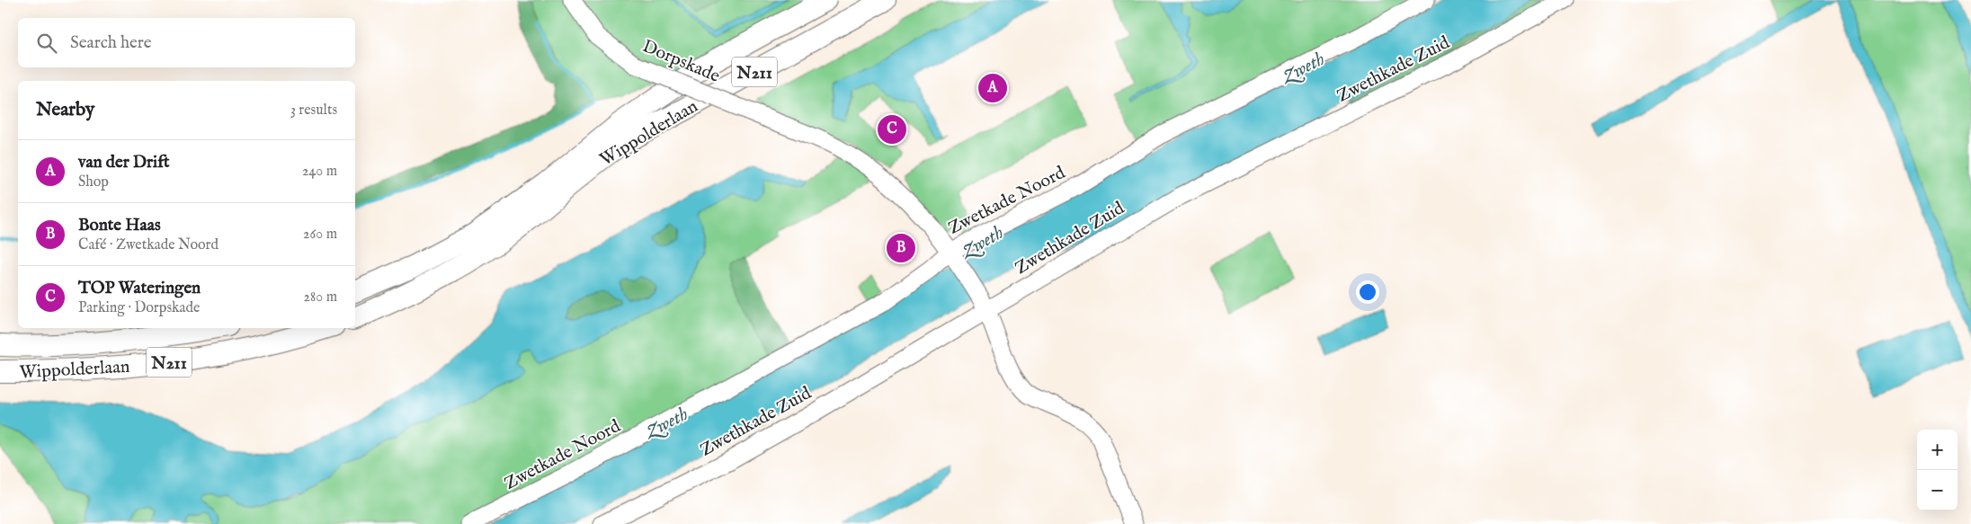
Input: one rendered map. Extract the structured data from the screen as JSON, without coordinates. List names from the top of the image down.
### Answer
{
  "streets": {
    "main road": ["N211", "Wippolderlaan"],
    "street": ["Dorpskade", "Zwethkade Zuid", "Zwetkade Noord"]
  },
  "crossings": [
    ["Dorpskade", "Zwethkade Zuid"],
    ["Dorpskade", "Zwetkade Noord"]
  ],
  "water": ["Zweth"],
  "page": {
    "search": "Search here",
    "pins": ["A", "C", "B"],
    "heading": ["Nearby", "3 results"],
    "list": [
      {
        "mark": "A",
        "name": "van der Drift",
        "note": "Shop",
        "value": "240 m"
      },
      {
        "mark": "B",
        "name": "Bonte Haas",
        "note": "Café · Zwetkade Noord",
        "value": "260 m"
      },
      {
        "mark": "C",
        "name": "TOP Wateringen",
        "note": "Parking · Dorpskade",
        "value": "280 m"
      }
    ],
    "map_buttons": ["+", "−"]
  }
}
